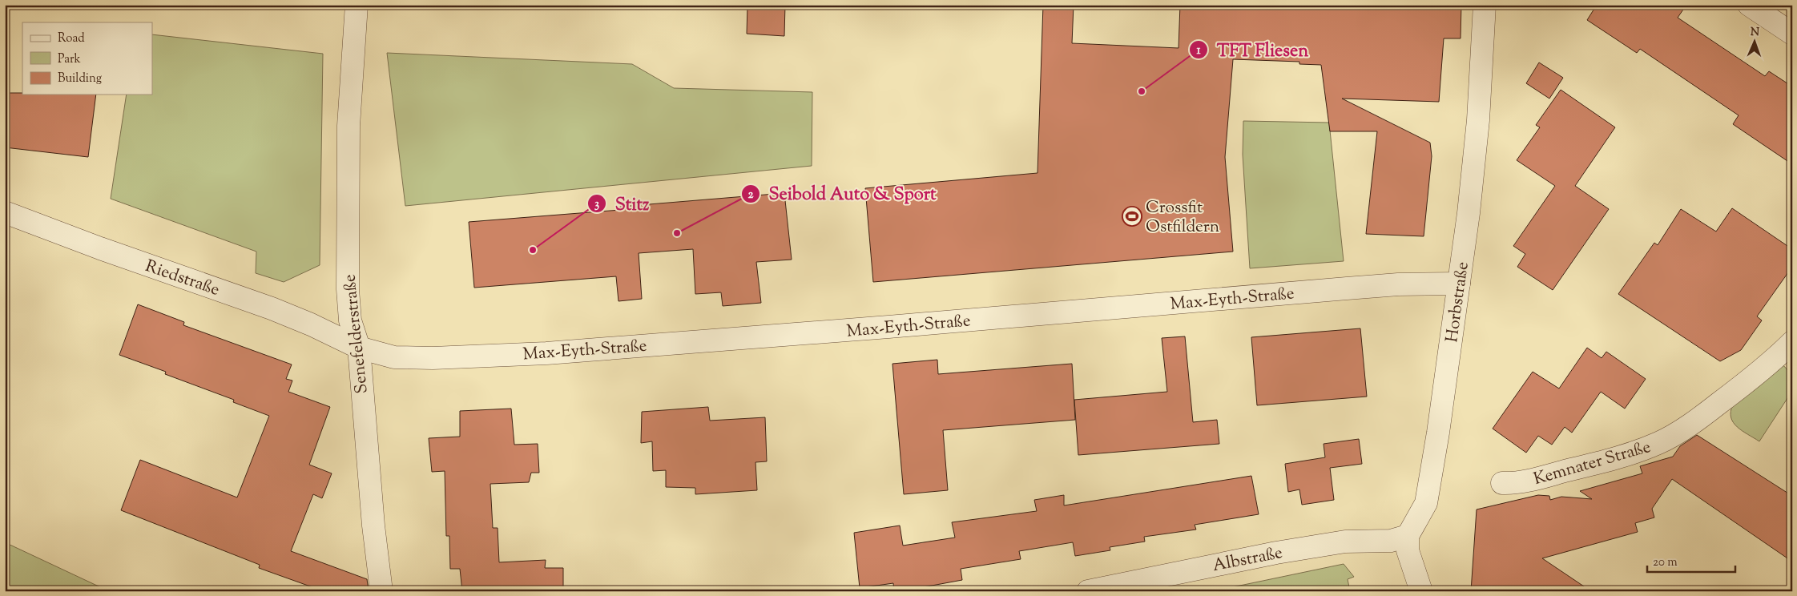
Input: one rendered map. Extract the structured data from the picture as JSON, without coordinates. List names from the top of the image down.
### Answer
{
  "streets": {
    "street": [
      "Riedstraße",
      "Max-Eyth-Straße",
      "Horbstraße",
      "Senefelderstraße",
      "Kemnater Straße",
      "Albstraße"
    ]
  },
  "crossings": [
    ["Riedstraße", "Max-Eyth-Straße"],
    ["Riedstraße", "Senefelderstraße"],
    ["Max-Eyth-Straße", "Horbstraße"],
    ["Max-Eyth-Straße", "Senefelderstraße"],
    ["Horbstraße", "Albstraße"]
  ],
  "places": {
    "other": ["TFT Fliesen", "Seibold Auto & Sport", "Stitz"],
    "sports": ["Crossfit Ostfildern"]
  },
  "legend": ["Road", "Park", "Building"],
  "scale_bar": "20 m",
  "north": "top"
}
